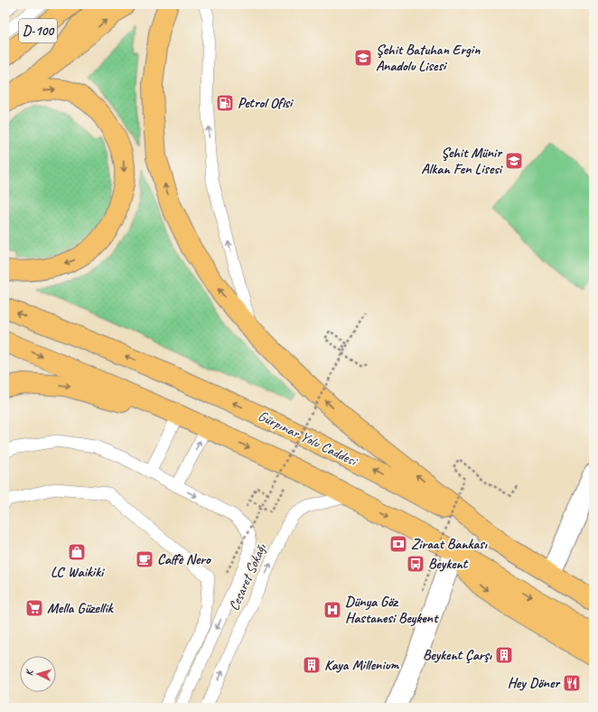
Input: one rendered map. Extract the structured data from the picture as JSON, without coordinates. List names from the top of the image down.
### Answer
{
  "streets": {
    "main road": ["D-100", "Gürpınar Yolu Caddesi"],
    "lane": ["Cesaret Sokağı"]
  },
  "places": {
    "school or university": ["Şehit Batuhan Ergin Anadolu Lisesi", "Şehit Münir Alkan Fen Lisesi"],
    "fuel station": ["Petrol Ofisi"],
    "bank": ["Ziraat Bankası"],
    "shop": ["LC Waikiki"],
    "cafe": ["Caffè Nero"],
    "bus stop": ["Beykent"],
    "supermarket": ["Mella Güzellik"],
    "hospital": ["Dünya Göz Hastanesi Beykent"],
    "building": ["Beykent Çarşı", "Kaya Millenium"],
    "restaurant": ["Hey Döner"]
  },
  "north": "left"
}
